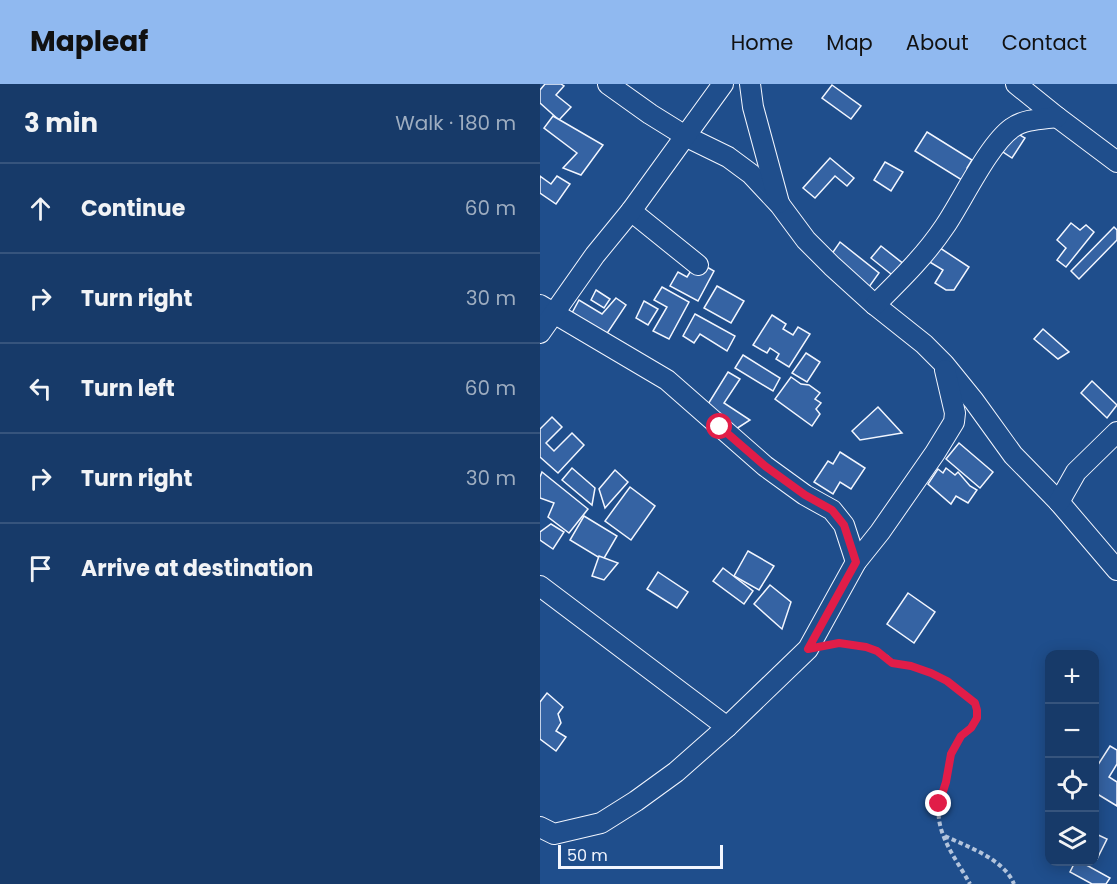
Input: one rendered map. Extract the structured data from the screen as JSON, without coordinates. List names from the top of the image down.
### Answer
{
  "scale_bar": "50 m",
  "page": {
    "header": "Mapleaf",
    "nav": [
      "Home",
      "Map",
      "About",
      "Contact"
    ],
    "heading": ["3 min", "Walk · 180 m"],
    "list": [
      ["Continue", "60 m"],
      ["Turn right", "30 m"],
      ["Turn left", "60 m"],
      ["Turn right", "30 m"],
      "Arrive at destination"
    ],
    "map_buttons": ["+", "−"],
    "scale": "50 m"
  }
}
